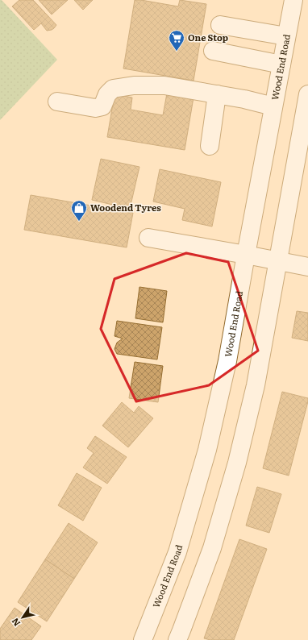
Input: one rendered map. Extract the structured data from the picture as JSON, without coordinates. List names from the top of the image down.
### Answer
{
  "streets": {
    "street": ["Wood End Road"]
  },
  "places": {
    "supermarket": ["One Stop"],
    "shop": ["Woodend Tyres"]
  },
  "north": "bottom left"
}
